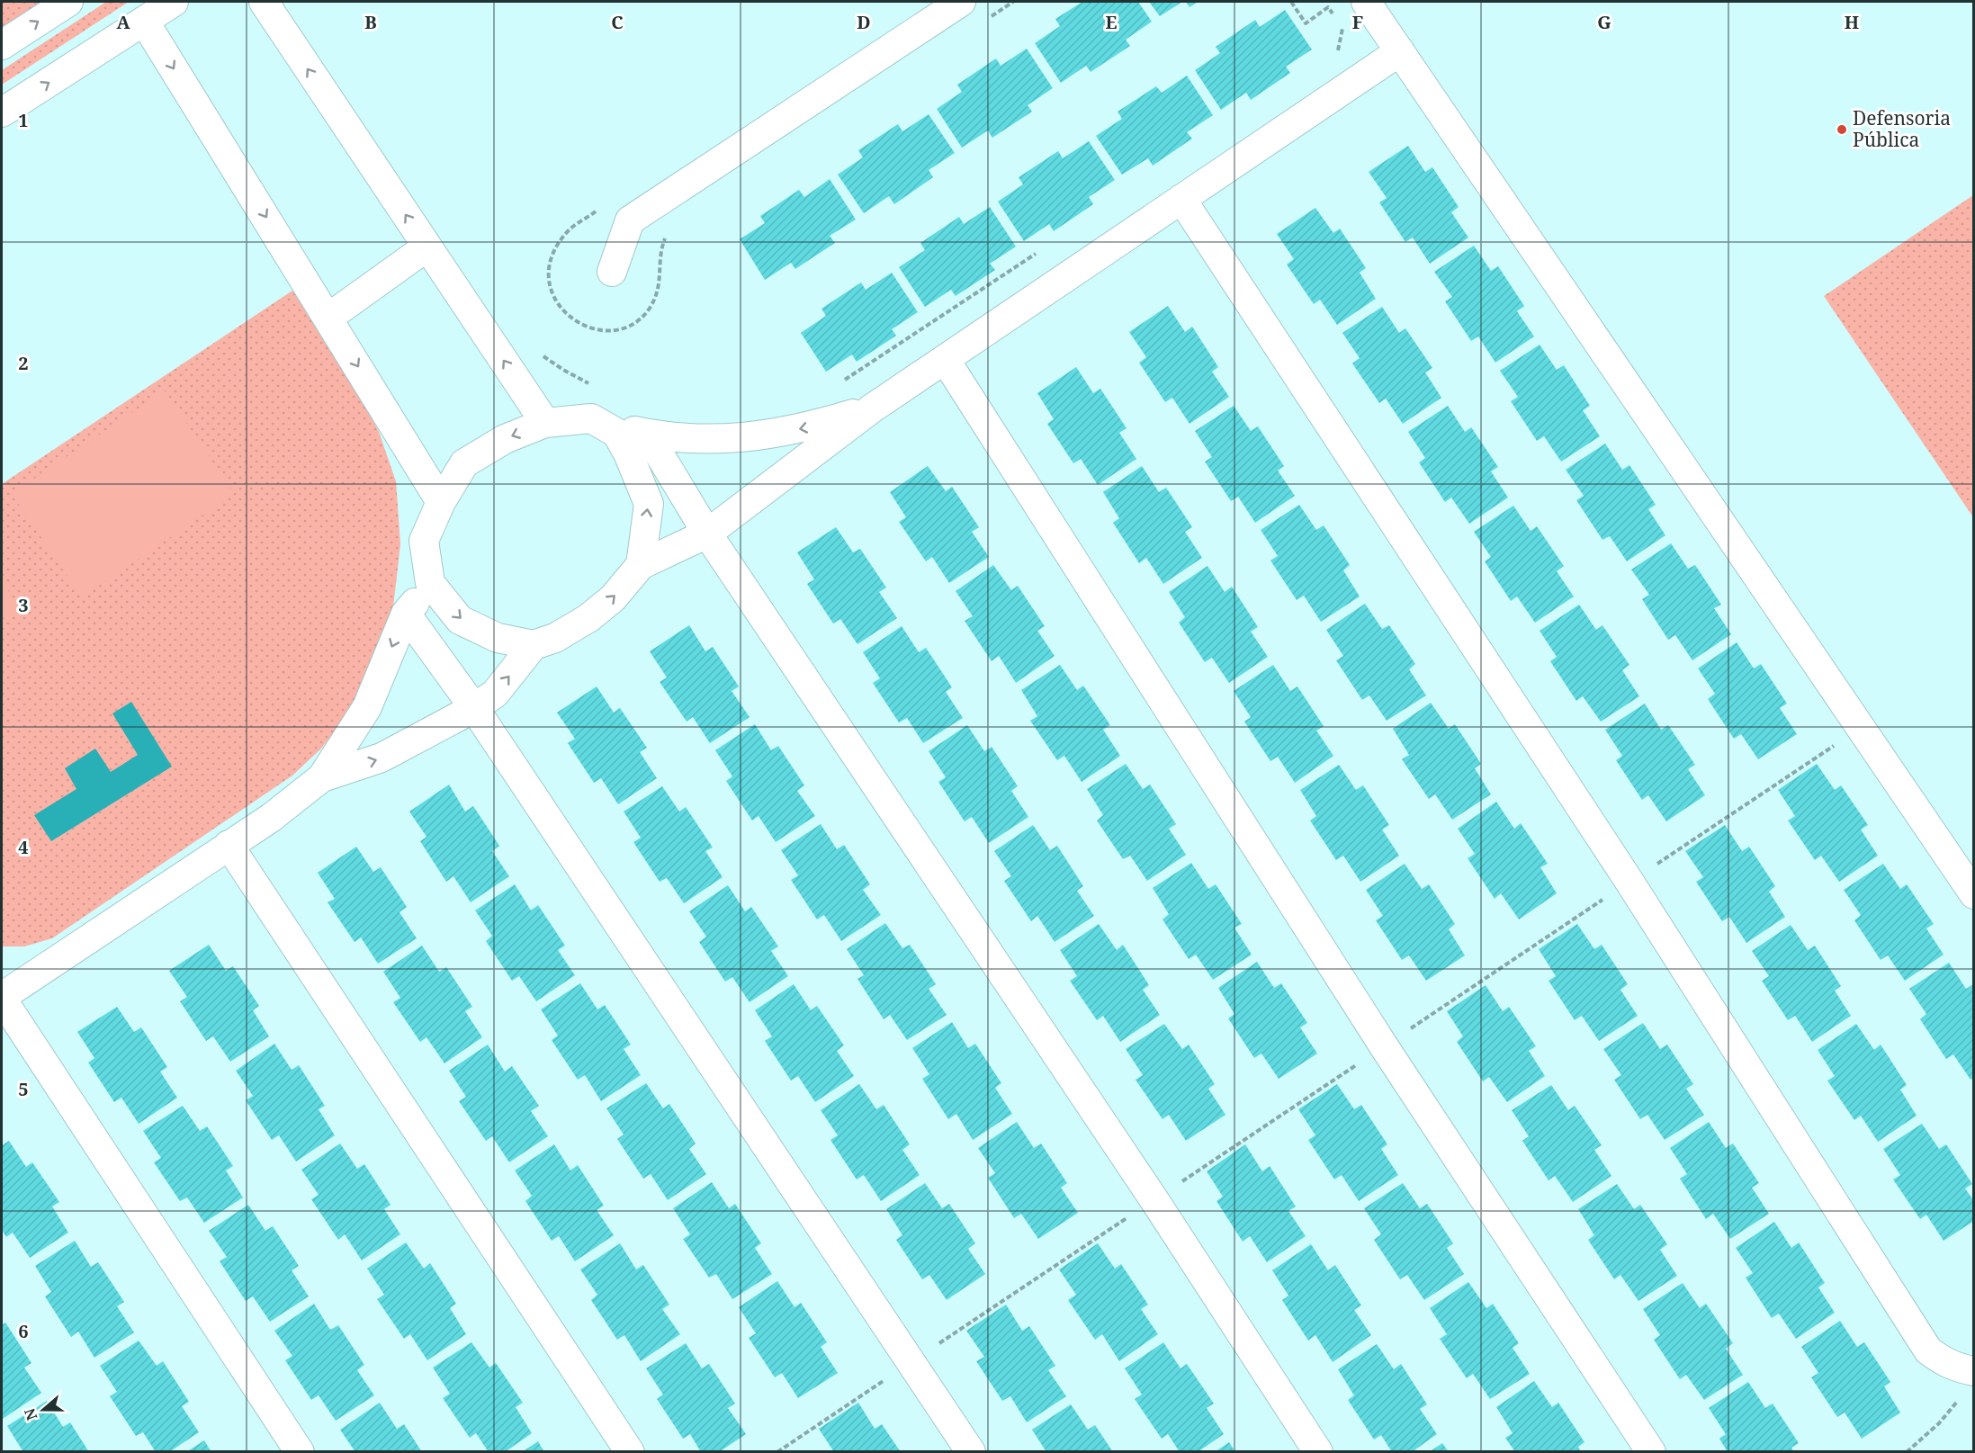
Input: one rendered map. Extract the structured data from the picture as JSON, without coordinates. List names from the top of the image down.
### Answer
{
  "places": ["Defensoria Pública"],
  "north": "left",
  "grid": {
    "columns": [
      "A",
      "B",
      "C",
      "D",
      "E",
      "F",
      "G",
      "H"
    ],
    "rows": [
      "1",
      "2",
      "3",
      "4",
      "5",
      "6"
    ]
  }
}
